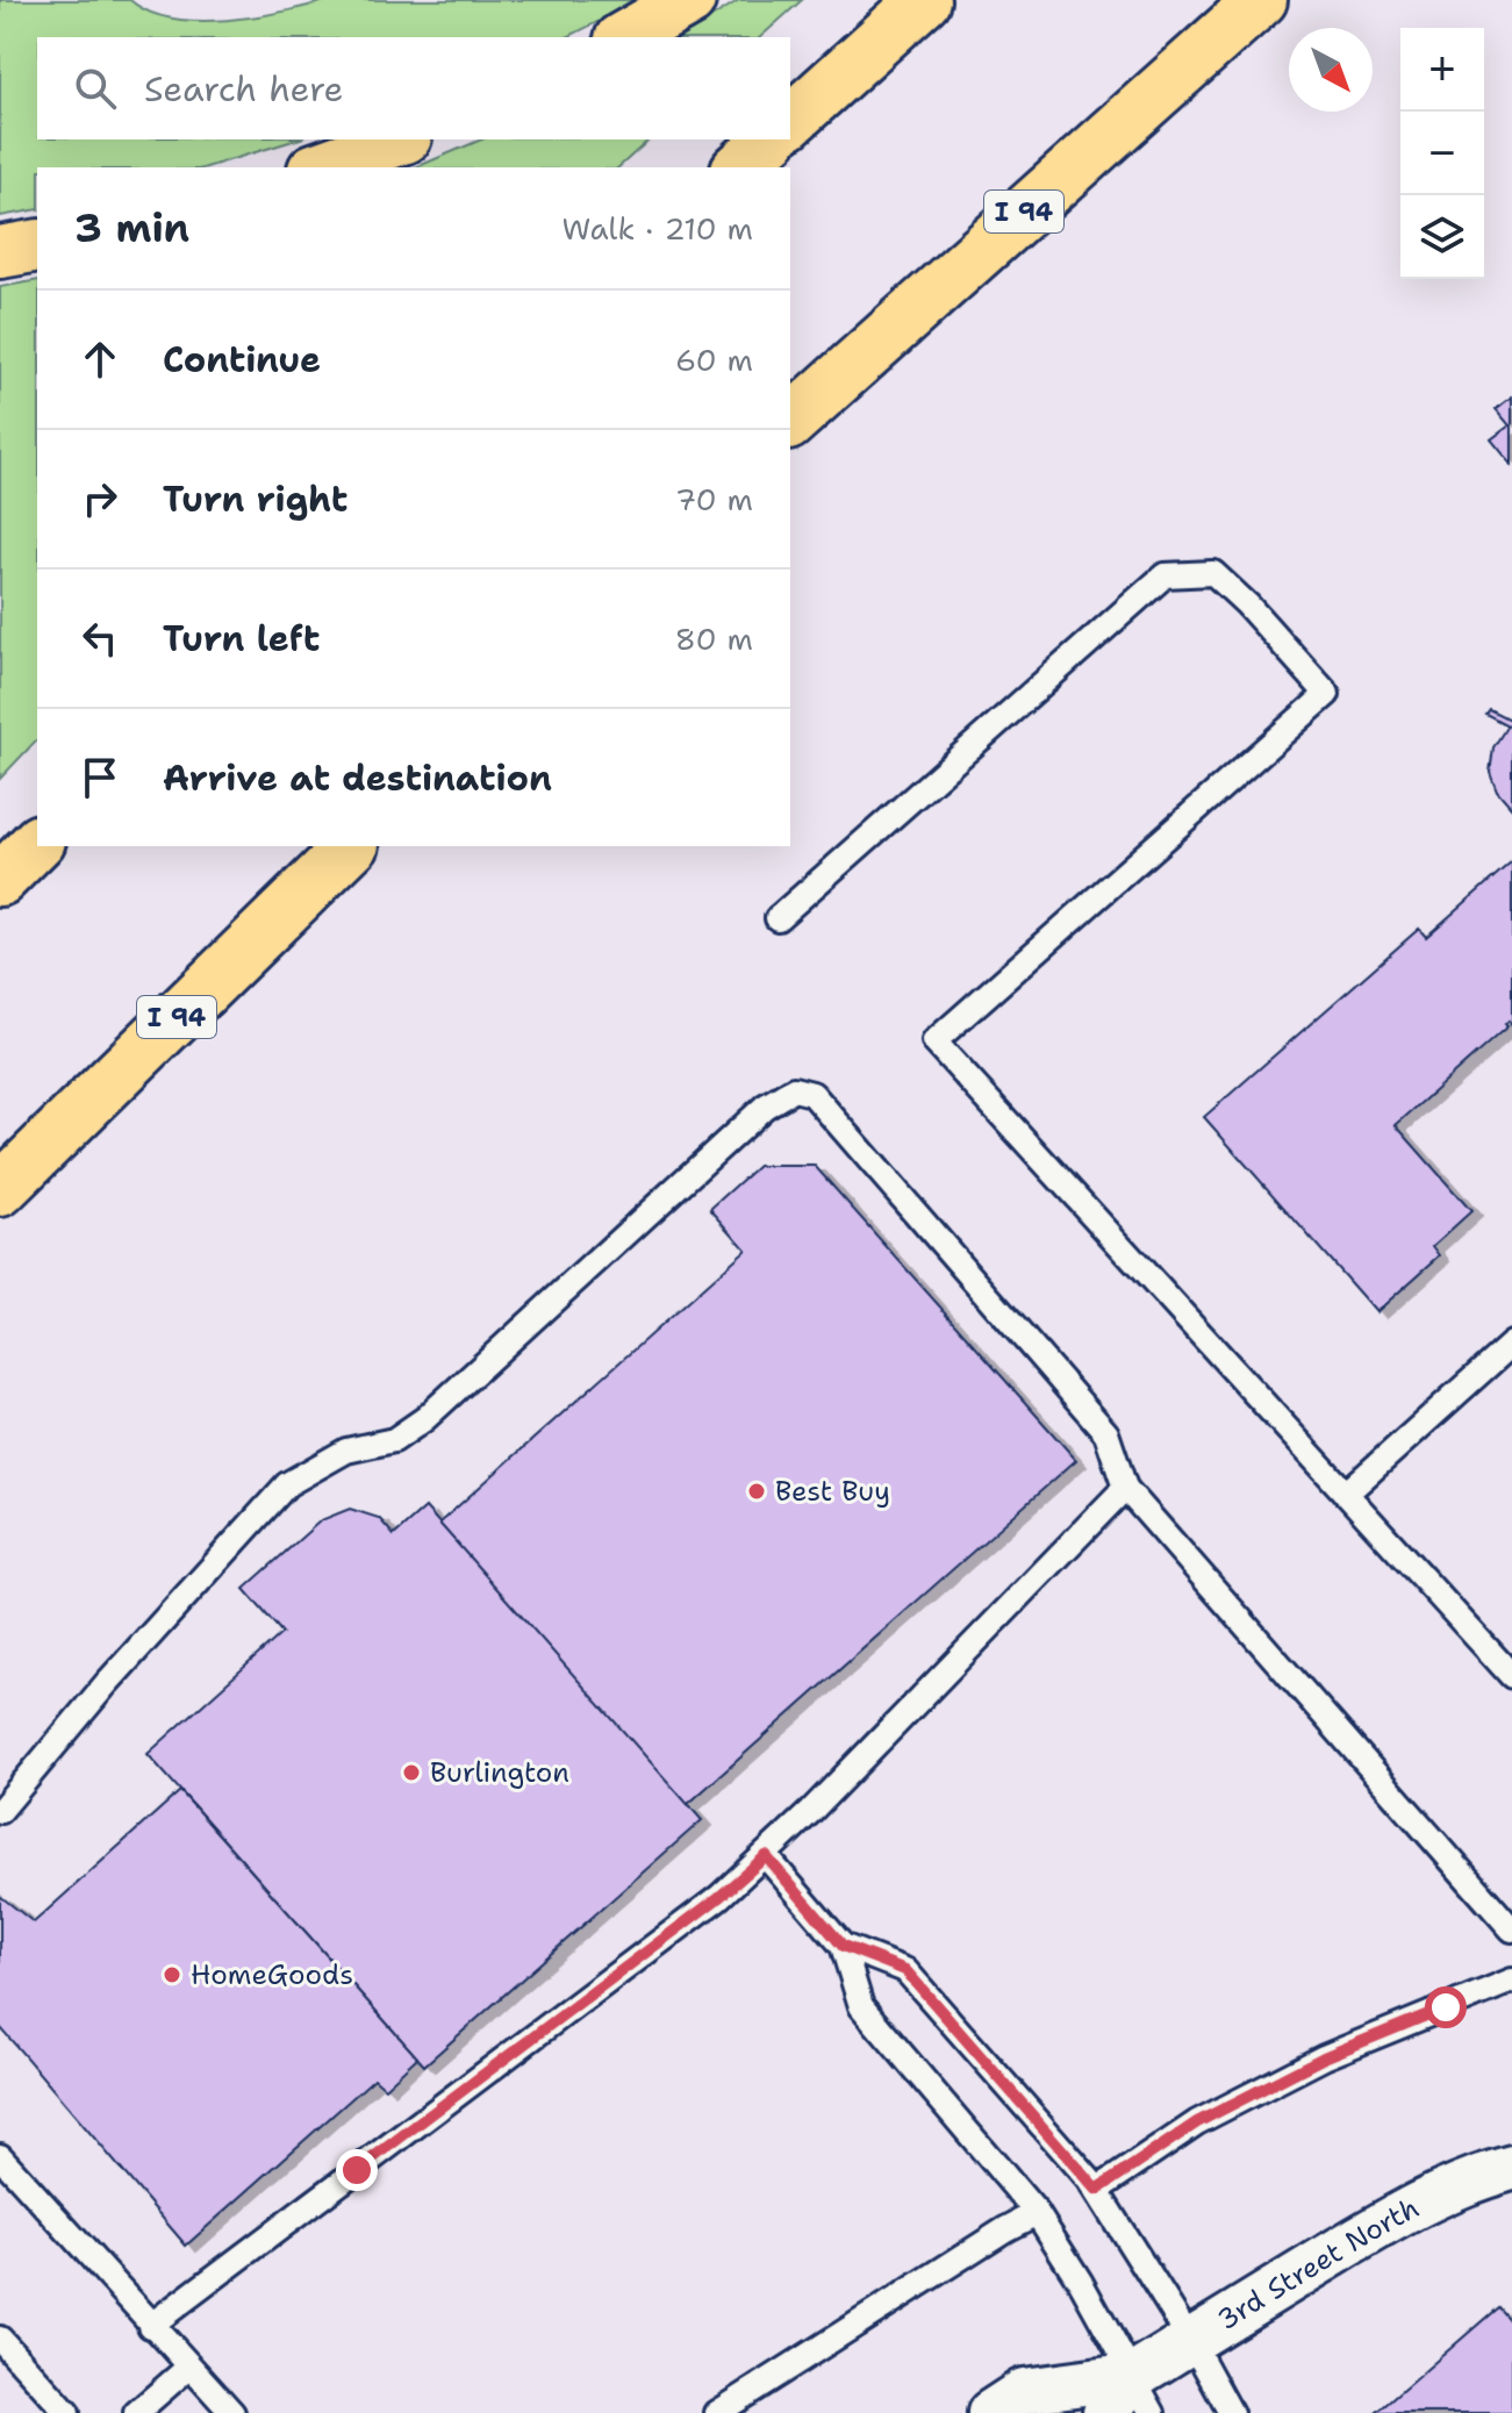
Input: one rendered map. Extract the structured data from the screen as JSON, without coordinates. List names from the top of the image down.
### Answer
{
  "streets": {
    "highway": ["I 94"],
    "street": ["3rd Street North"]
  },
  "places": ["Best Buy", "Burlington", "HomeGoods"],
  "north": "bottom right",
  "page": {
    "map_buttons": ["+", "−"],
    "search": "Search here",
    "heading": ["3 min", "Walk · 210 m"],
    "list": [
      ["Continue", "60 m"],
      ["Turn right", "70 m"],
      ["Turn left", "80 m"],
      "Arrive at destination"
    ]
  }
}
